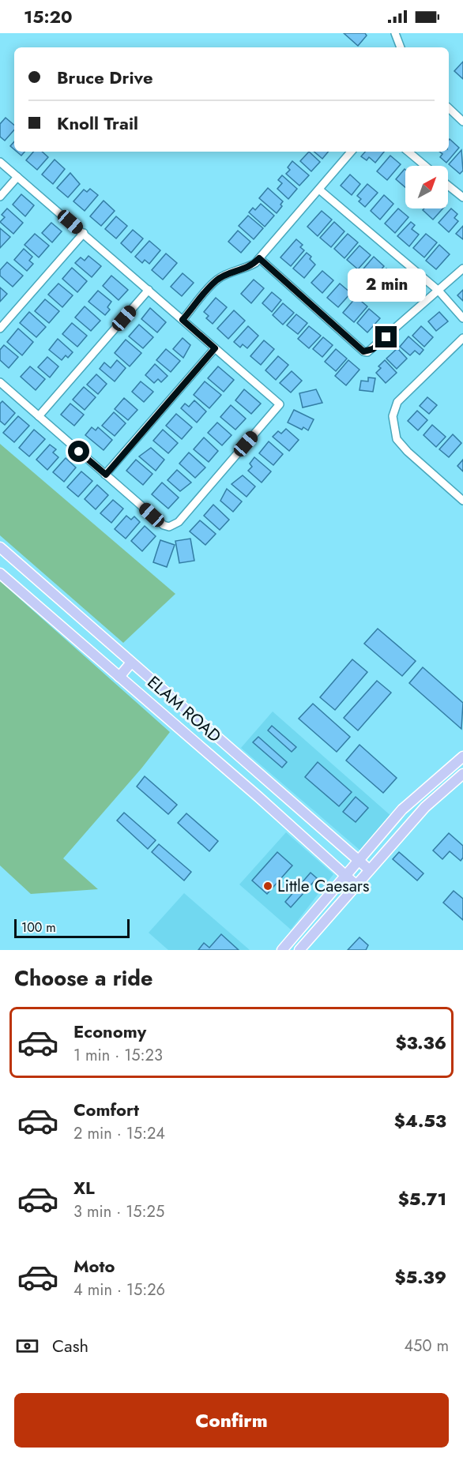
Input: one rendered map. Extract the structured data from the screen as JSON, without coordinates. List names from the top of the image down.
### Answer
{
  "streets": {
    "main road": ["ELAM ROAD"]
  },
  "places": ["Little Caesars"],
  "scale_bar": "100 m",
  "north": "top right",
  "page": {
    "status": "15:20",
    "banner": ["Bruce Drive", "Knoll Trail"],
    "bubble": "2 min",
    "scale": "100 m",
    "heading": "Choose a ride",
    "list": [
      {
        "name": "Economy",
        "note": "1 min · 15:23",
        "value": "$3.36"
      },
      {
        "name": "Comfort",
        "note": "2 min · 15:24",
        "value": "$4.53"
      },
      {
        "name": "XL",
        "note": "3 min · 15:25",
        "value": "$5.71"
      },
      {
        "name": "Moto",
        "note": "4 min · 15:26",
        "value": "$5.39"
      }
    ],
    "pay": ["Cash", "450 m"],
    "buttons": "Confirm"
  }
}
